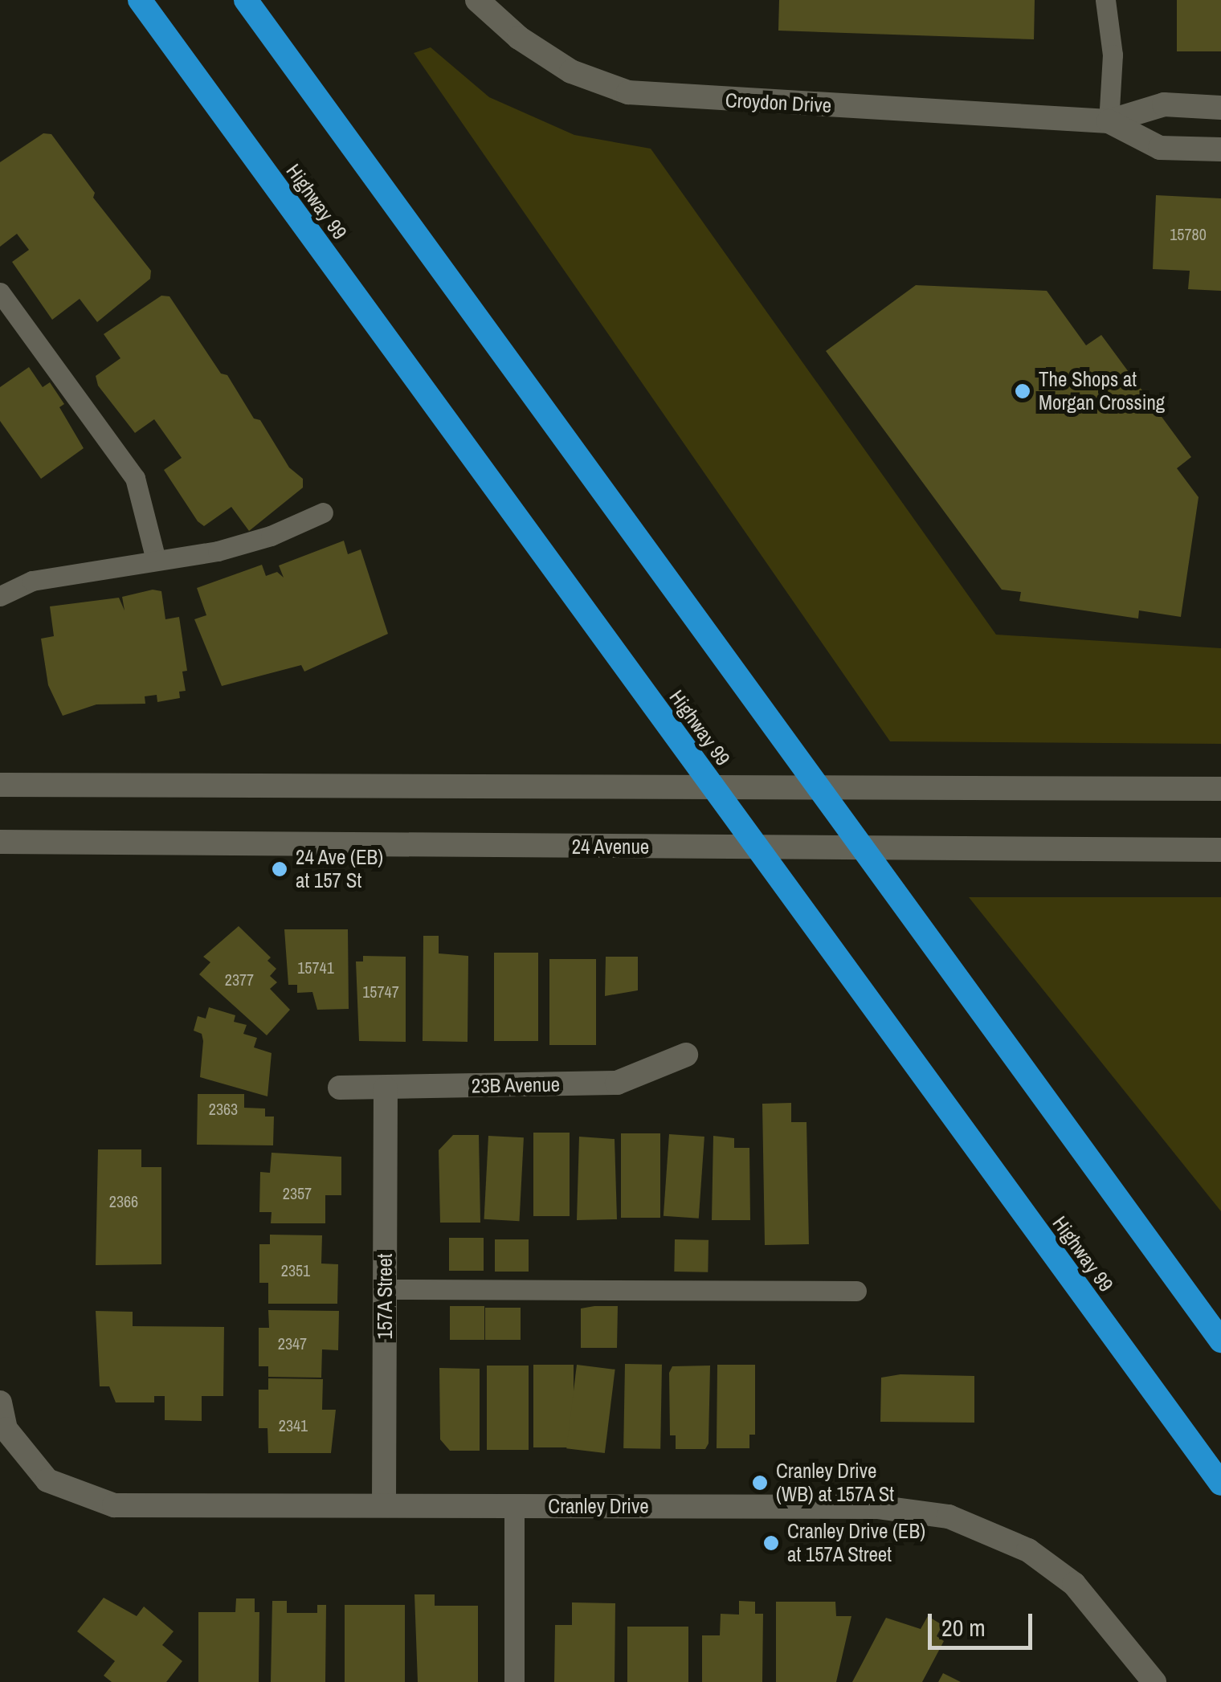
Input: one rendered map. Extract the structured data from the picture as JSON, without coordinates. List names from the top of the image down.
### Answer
{
  "streets": {
    "highway": ["Highway 99"],
    "street": [
      "Croydon Drive",
      "24 Avenue",
      "23B Avenue",
      "157A Street",
      "Cranley Drive"
    ]
  },
  "crossings": [
    ["23B Avenue", "157A Street"],
    ["157A Street", "Cranley Drive"]
  ],
  "places": [
    "The Shops at Morgan Crossing",
    "24 Ave (EB) at 157 St",
    "Cranley Drive (WB) at 157A St",
    "Cranley Drive (EB) at 157A Street"
  ],
  "house_numbers": [
    "15780",
    "15741",
    "2377",
    "15747",
    "2363",
    "2357",
    "2366",
    "2351",
    "2347",
    "2341"
  ],
  "scale_bar": "20 m"
}
